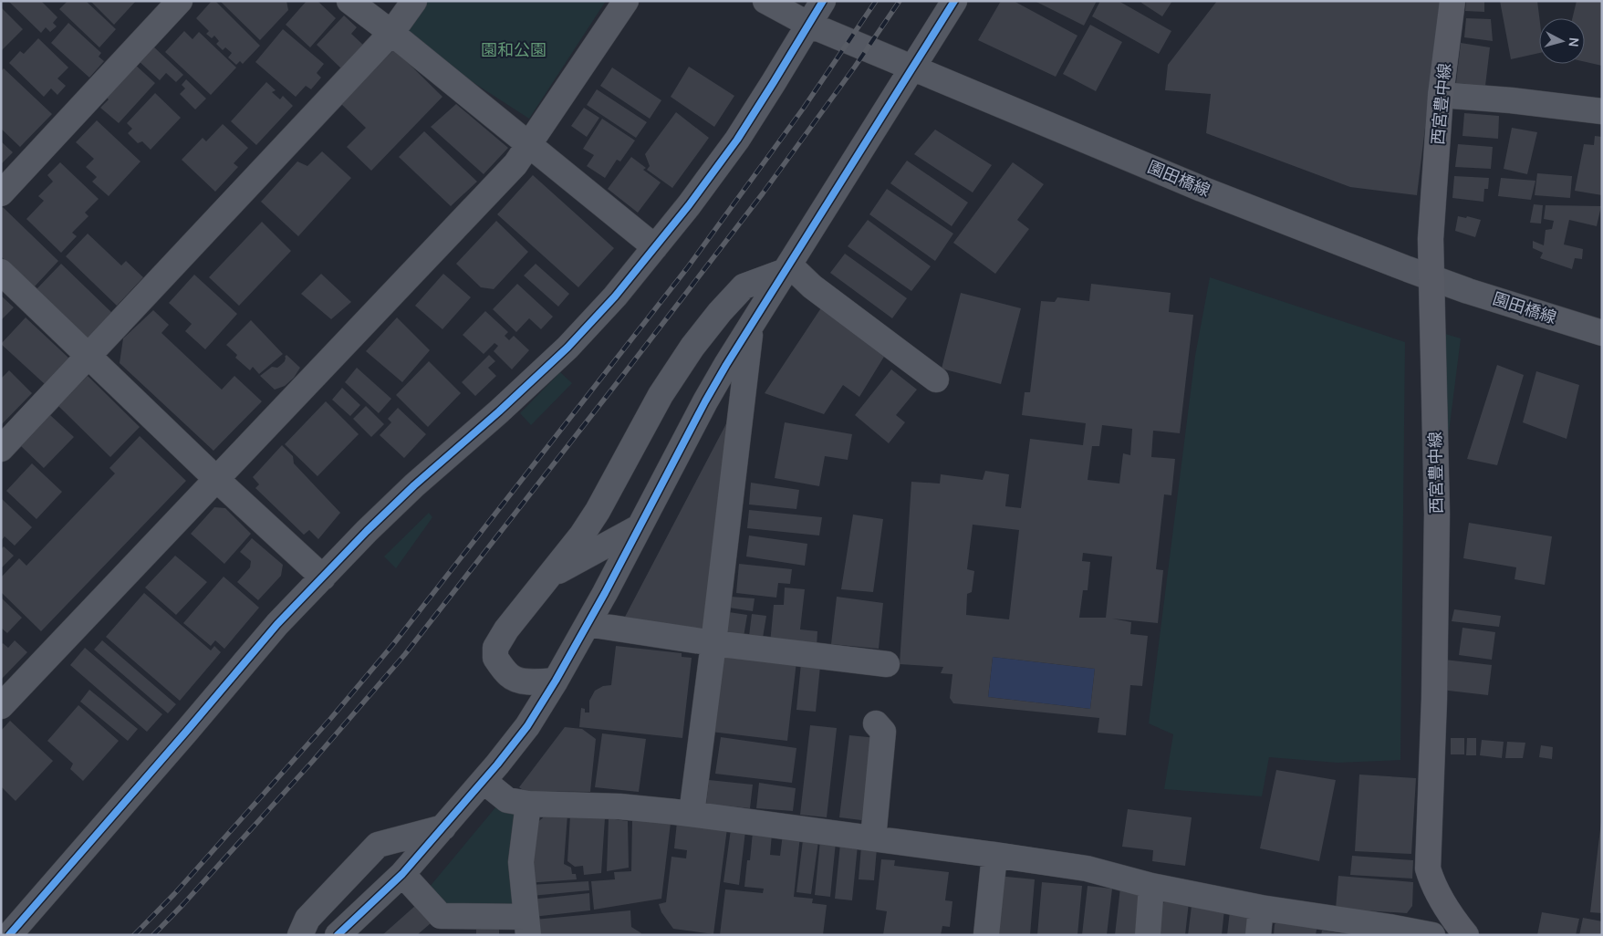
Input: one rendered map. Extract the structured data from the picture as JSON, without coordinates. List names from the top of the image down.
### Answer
{
  "streets": {
    "main road": ["西宮豊中線"],
    "street": ["園田橋線"]
  },
  "crossings": [
    ["西宮豊中線", "園田橋線"]
  ],
  "parks": ["園和公園"],
  "north": "right"
}
